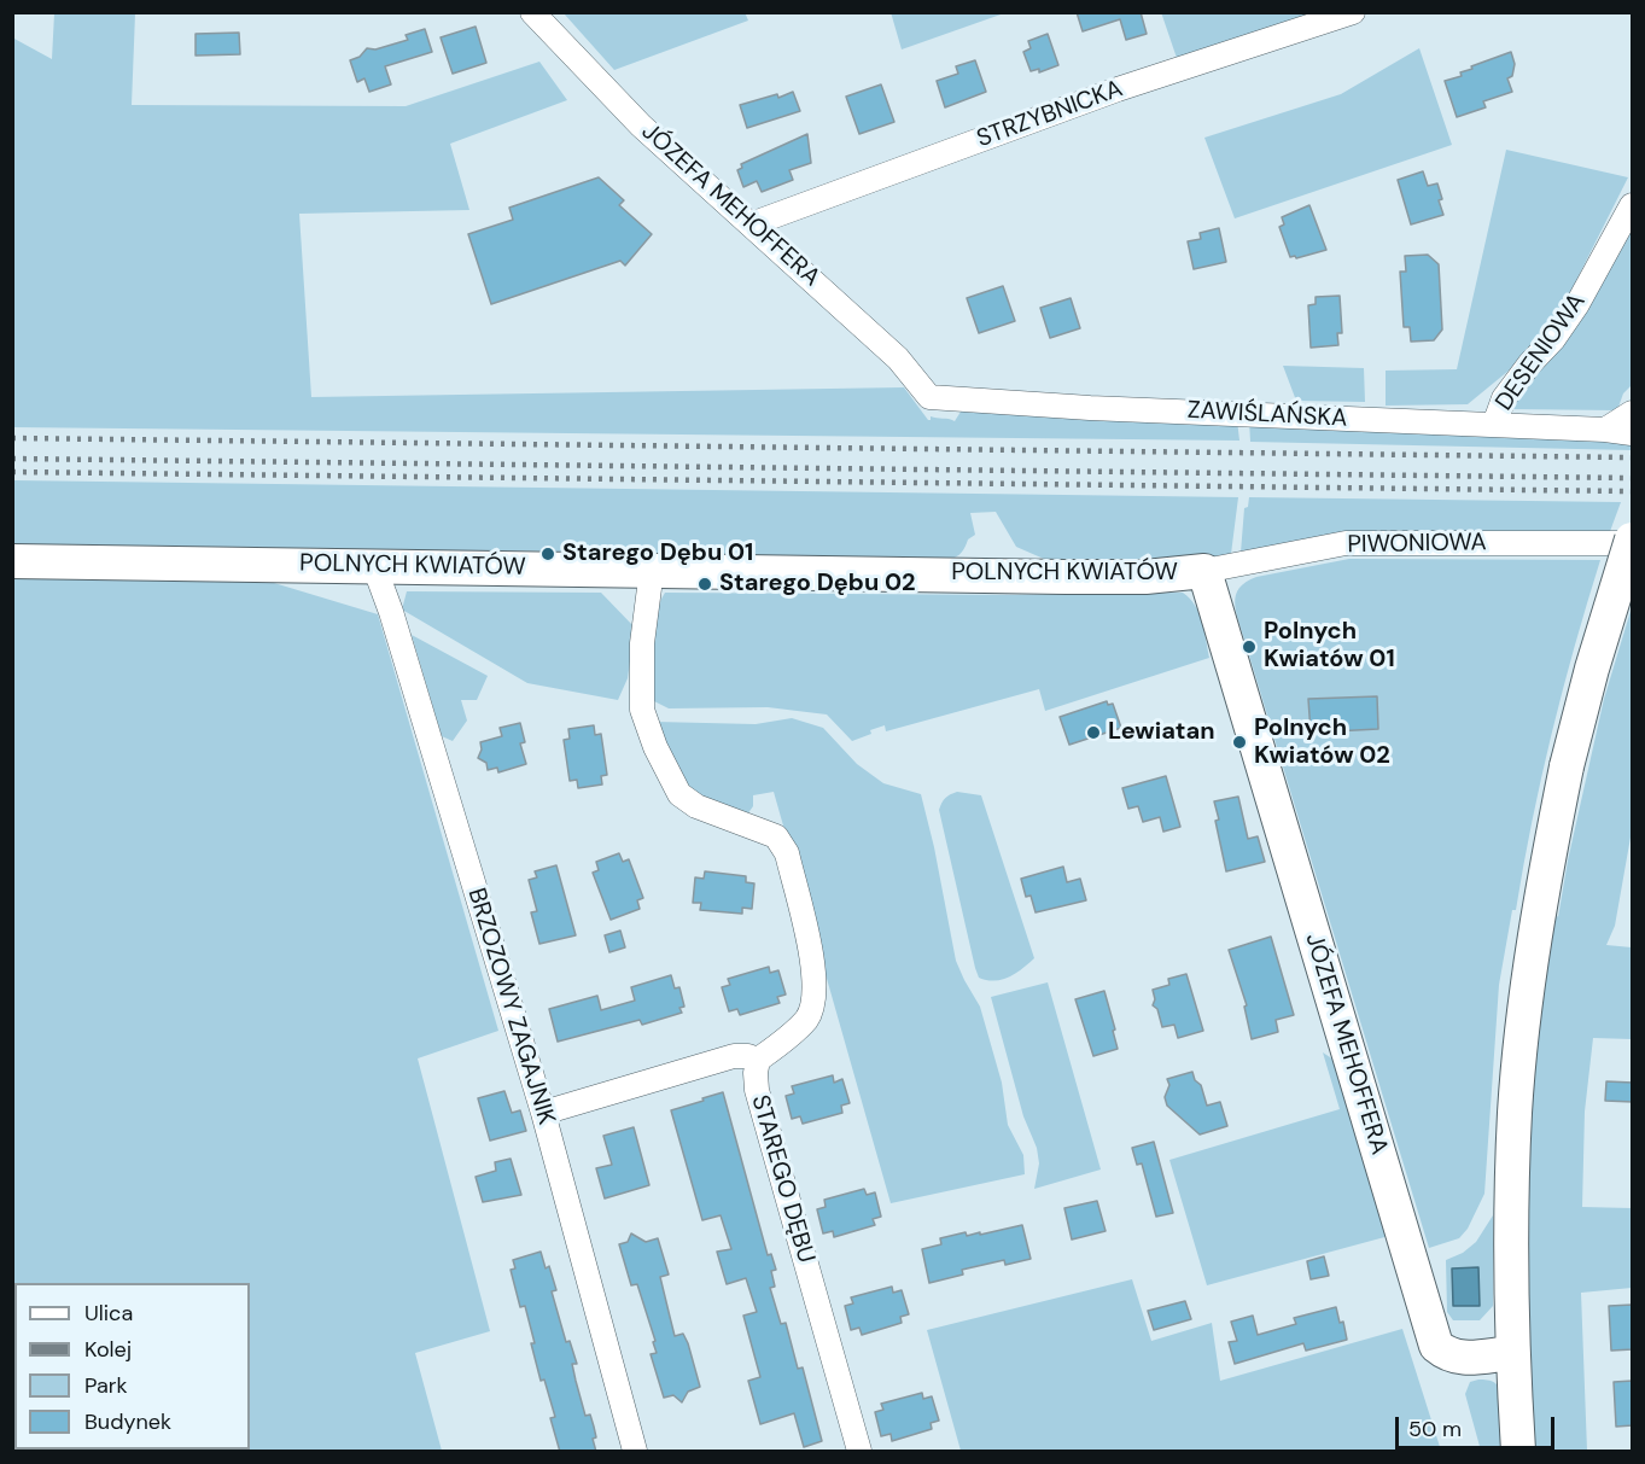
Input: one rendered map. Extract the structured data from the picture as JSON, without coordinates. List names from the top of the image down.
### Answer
{
  "streets": {
    "street": [
      "STRZYBNICKA",
      "JÓZEFA MEHOFFERA",
      "DESENIOWA",
      "ZAWIŚLAŃSKA",
      "PIWONIOWA",
      "POLNYCH KWIATÓW",
      "BRZOZOWY ZAGAJNIK",
      "STAREGO DĘBU"
    ]
  },
  "crossings": [
    ["STRZYBNICKA", "JÓZEFA MEHOFFERA"],
    ["JÓZEFA MEHOFFERA", "ZAWIŚLAŃSKA"],
    ["JÓZEFA MEHOFFERA", "PIWONIOWA"],
    ["JÓZEFA MEHOFFERA", "POLNYCH KWIATÓW"],
    ["DESENIOWA", "ZAWIŚLAŃSKA"],
    ["PIWONIOWA", "POLNYCH KWIATÓW"],
    ["POLNYCH KWIATÓW", "BRZOZOWY ZAGAJNIK"],
    ["POLNYCH KWIATÓW", "STAREGO DĘBU"]
  ],
  "places": [
    "Starego Dębu 01",
    "Starego Dębu 02",
    "Polnych Kwiatów 01",
    "Lewiatan",
    "Polnych Kwiatów 02"
  ],
  "legend": [
    "Ulica",
    "Kolej",
    "Park",
    "Budynek"
  ],
  "scale_bar": "50 m"
}
